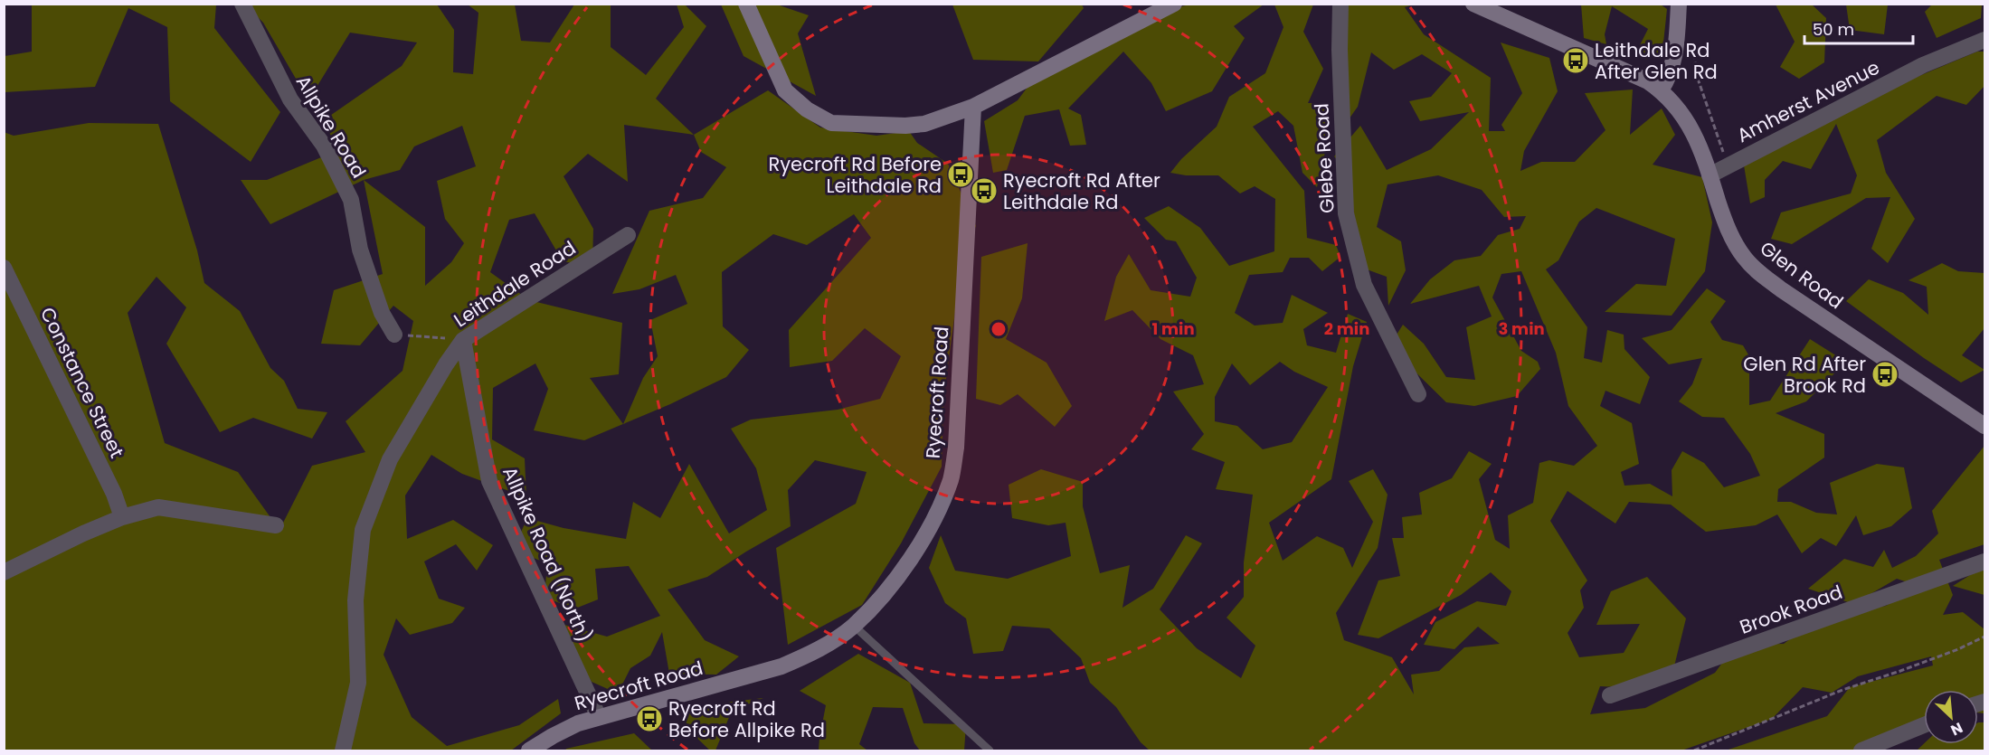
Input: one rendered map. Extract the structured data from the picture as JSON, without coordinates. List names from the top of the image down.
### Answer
{
  "streets": {
    "street": [
      "Amherst Avenue",
      "Allpike Road",
      "Glebe Road",
      "Glen Road",
      "Leithdale Road",
      "Constance Street",
      "Ryecroft Road",
      "Allpike Road (North)",
      "Brook Road"
    ]
  },
  "crossings": [
    ["Amherst Avenue", "Glen Road"],
    ["Leithdale Road", "Allpike Road (North)"],
    ["Ryecroft Road", "Allpike Road (North)"]
  ],
  "places": {
    "bus stop": [
      "Leithdale Rd After Glen Rd",
      "Ryecroft Rd Before Leithdale Rd",
      "Ryecroft Rd After Leithdale Rd",
      "Glen Rd After Brook Rd",
      "Ryecroft Rd Before Allpike Rd"
    ]
  },
  "scale_bar": "50 m",
  "north": "bottom right",
  "rings": ["1 min", "2 min", "3 min"]
}
